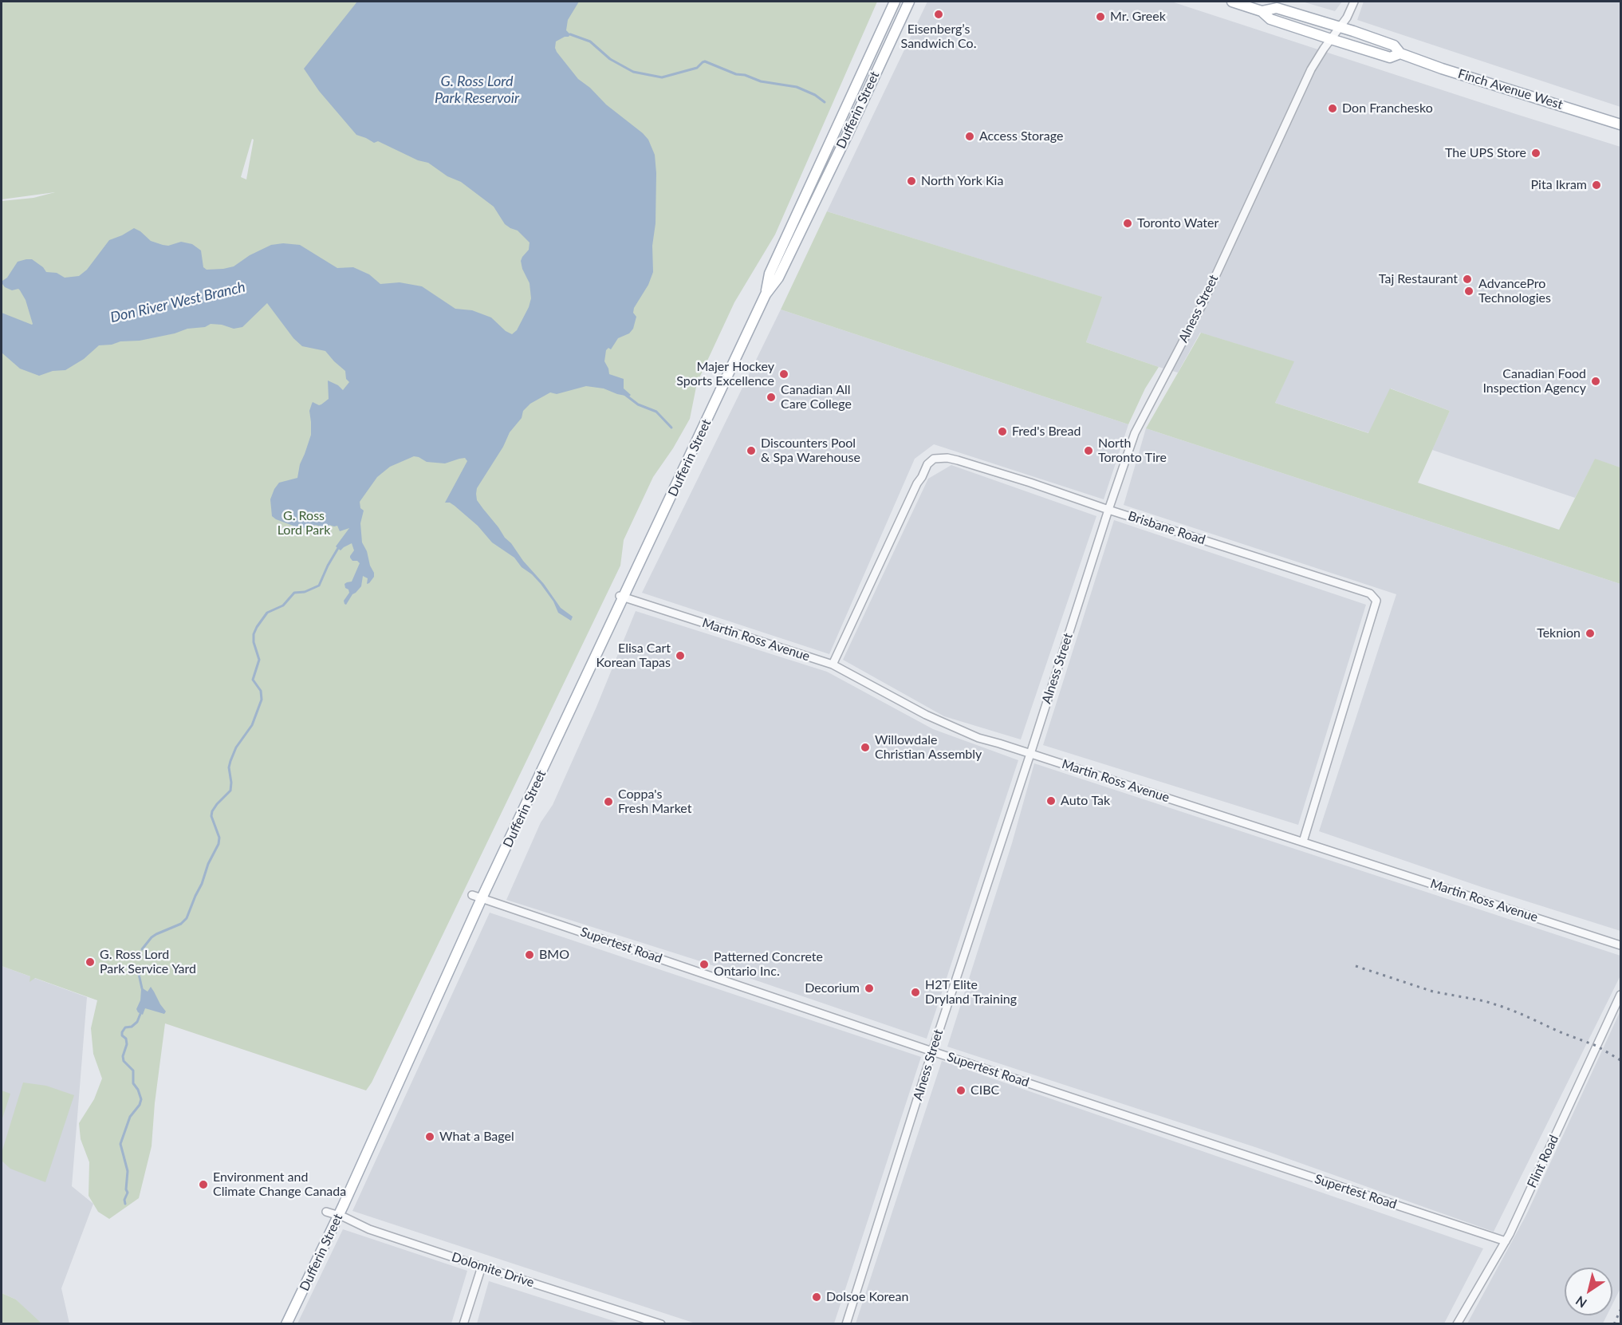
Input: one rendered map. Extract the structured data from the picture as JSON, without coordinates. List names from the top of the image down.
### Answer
{
  "streets": {
    "main road": ["Finch Avenue West", "Dufferin Street"],
    "street": [
      "Alness Street",
      "Brisbane Road",
      "Martin Ross Avenue",
      "Supertest Road",
      "Flint Road",
      "Dolomite Drive"
    ]
  },
  "crossings": [
    ["Finch Avenue West", "Alness Street"],
    ["Dufferin Street", "Martin Ross Avenue"],
    ["Dufferin Street", "Supertest Road"],
    ["Dufferin Street", "Dolomite Drive"],
    ["Alness Street", "Brisbane Road"],
    ["Alness Street", "Martin Ross Avenue"],
    ["Alness Street", "Supertest Road"],
    ["Brisbane Road", "Martin Ross Avenue"],
    ["Supertest Road", "Flint Road"]
  ],
  "water": ["G. Ross Lord Park Reservoir", "Don River West Branch"],
  "parks": ["G. Ross Lord Park"],
  "places": [
    "Eisenberg’s Sandwich Co.",
    "Mr. Greek",
    "Don Franchesko",
    "Access Storage",
    "The UPS Store",
    "North York Kia",
    "Pita Ikram",
    "Toronto Water",
    "Taj Restaurant",
    "AdvancePro Technologies",
    "Majer Hockey Sports Excellence",
    "Canadian Food Inspection Agency",
    "Canadian All Care College",
    "Fred's Bread",
    "Discounters Pool & Spa Warehouse",
    "North Toronto Tire",
    "Teknion",
    "Elisa Cart Korean Tapas",
    "Willowdale Christian Assembly",
    "Auto Tak",
    "Coppa's Fresh Market",
    "BMO",
    "G. Ross Lord Park Service Yard",
    "Patterned Concrete Ontario Inc.",
    "Decorium",
    "H2T Elite Dryland Training",
    "CIBC",
    "What a Bagel",
    "Environment and Climate Change Canada",
    "Dolsoe Korean"
  ],
  "north": "bottom left"
}
